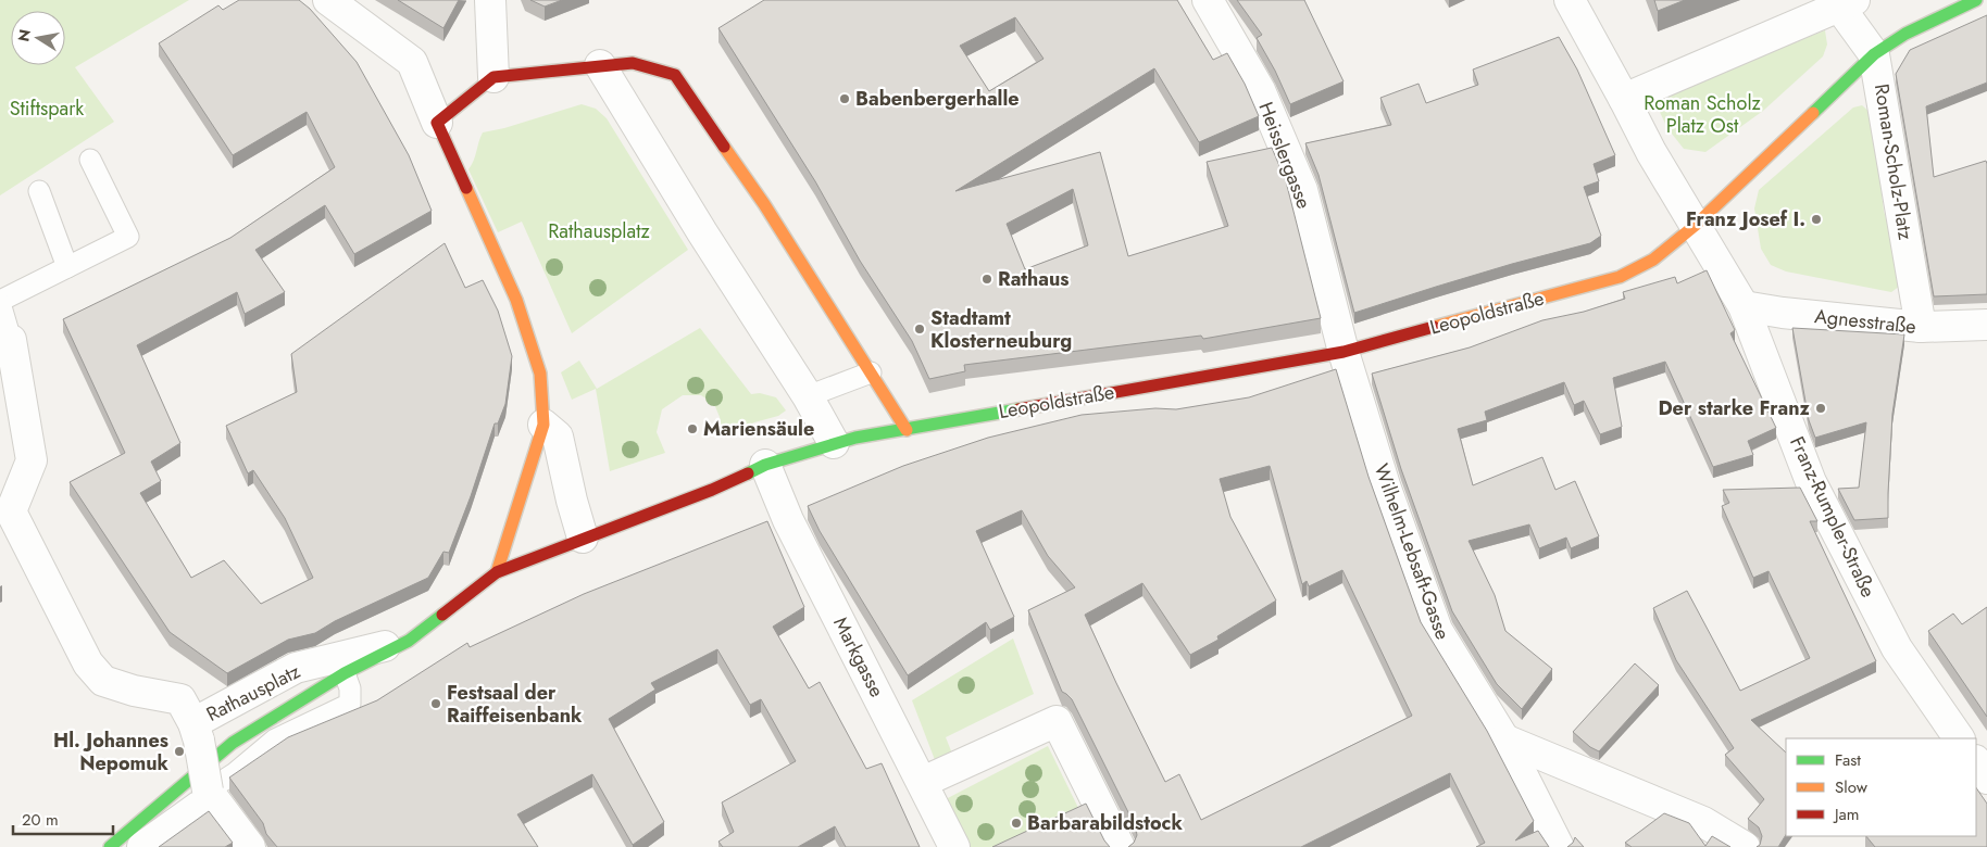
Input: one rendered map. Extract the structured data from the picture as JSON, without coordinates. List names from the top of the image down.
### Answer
{
  "streets": {
    "street": [
      "Heisslergasse",
      "Roman-Scholz-Platz",
      "Leopoldstraße",
      "Agnesstraße",
      "Franz-Rumpler-Straße",
      "Wilhelm-Lebsaft-Gasse",
      "Markgasse",
      "Rathausplatz"
    ]
  },
  "crossings": [
    ["Heisslergasse", "Leopoldstraße"],
    ["Heisslergasse", "Wilhelm-Lebsaft-Gasse"],
    ["Roman-Scholz-Platz", "Leopoldstraße"],
    ["Roman-Scholz-Platz", "Agnesstraße"],
    ["Leopoldstraße", "Franz-Rumpler-Straße"],
    ["Leopoldstraße", "Wilhelm-Lebsaft-Gasse"],
    ["Leopoldstraße", "Rathausplatz"],
    ["Agnesstraße", "Franz-Rumpler-Straße"],
    ["Markgasse", "Rathausplatz"]
  ],
  "parks": ["Roman Scholz Platz Ost", "Stiftspark", "Rathausplatz"],
  "places": [
    "Babenbergerhalle",
    "Franz Josef I.",
    "Rathaus",
    "Stadtamt Klosterneuburg",
    "Der starke Franz",
    "Mariensäule",
    "Festsaal der Raiffeisenbank",
    "Hl. Johannes Nepomuk",
    "Barbarabildstock"
  ],
  "legend": ["Fast", "Slow", "Jam"],
  "scale_bar": "20 m",
  "north": "left"
}
